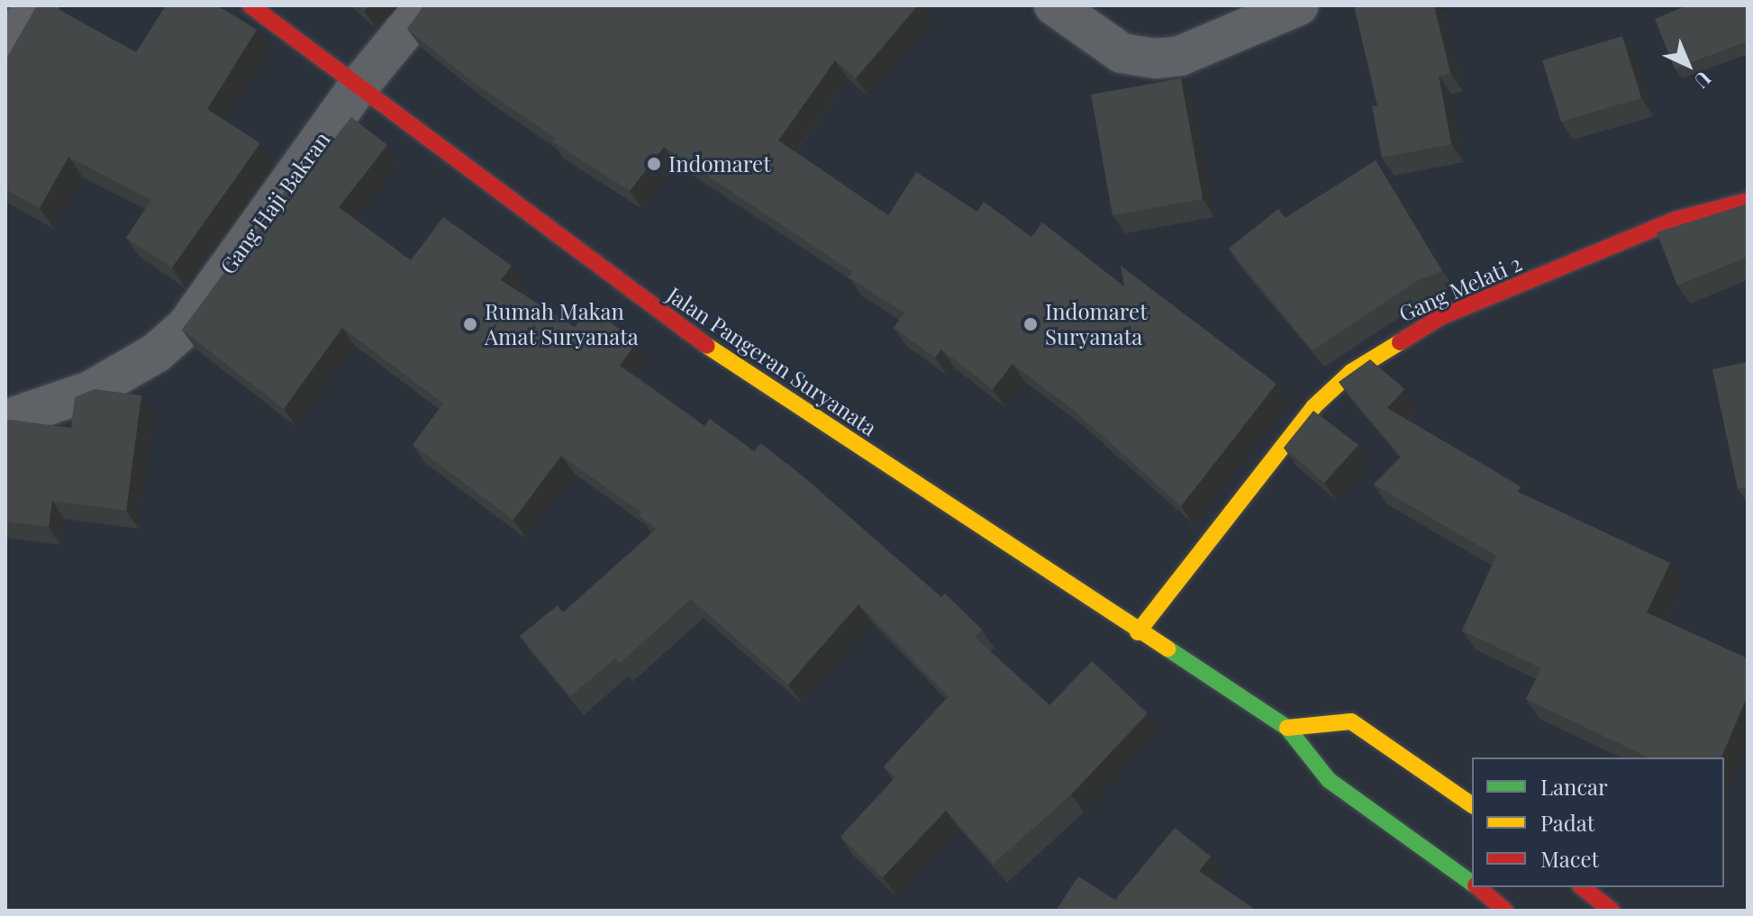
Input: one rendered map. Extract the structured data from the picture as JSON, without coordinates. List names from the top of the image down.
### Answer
{
  "streets": {
    "main road": ["Gang Melati 2", "Jalan Pangeran Suryanata"],
    "street": ["Gang Haji Bakran"]
  },
  "crossings": [
    ["Gang Haji Bakran", "Jalan Pangeran Suryanata"],
    ["Gang Melati 2", "Jalan Pangeran Suryanata"]
  ],
  "places": ["Indomaret", "Rumah Makan Amat Suryanata", "Indomaret Suryanata"],
  "legend": ["Lancar", "Padat", "Macet"],
  "north": "bottom right"
}
